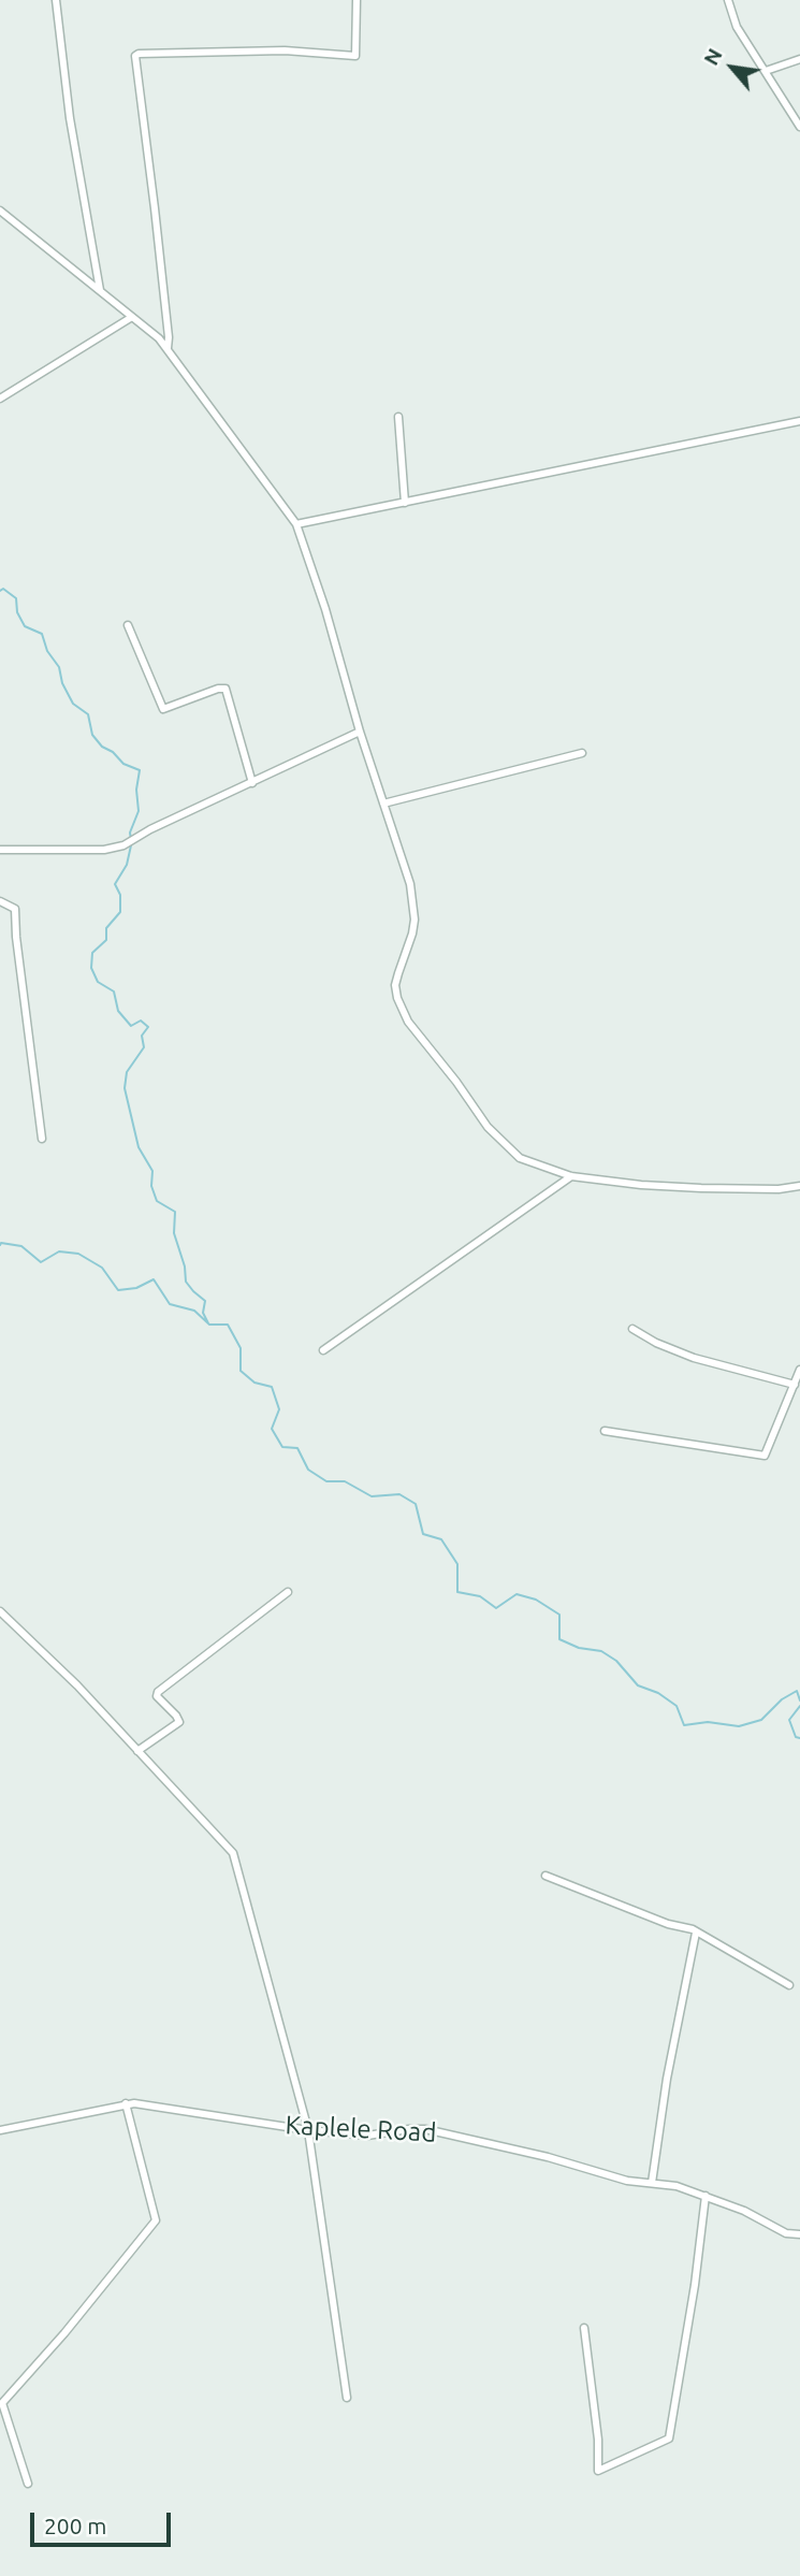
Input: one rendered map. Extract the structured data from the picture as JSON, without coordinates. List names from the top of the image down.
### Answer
{
  "streets": {
    "street": ["Kaplele Road"]
  },
  "scale_bar": "200 m",
  "north": "top left"
}
